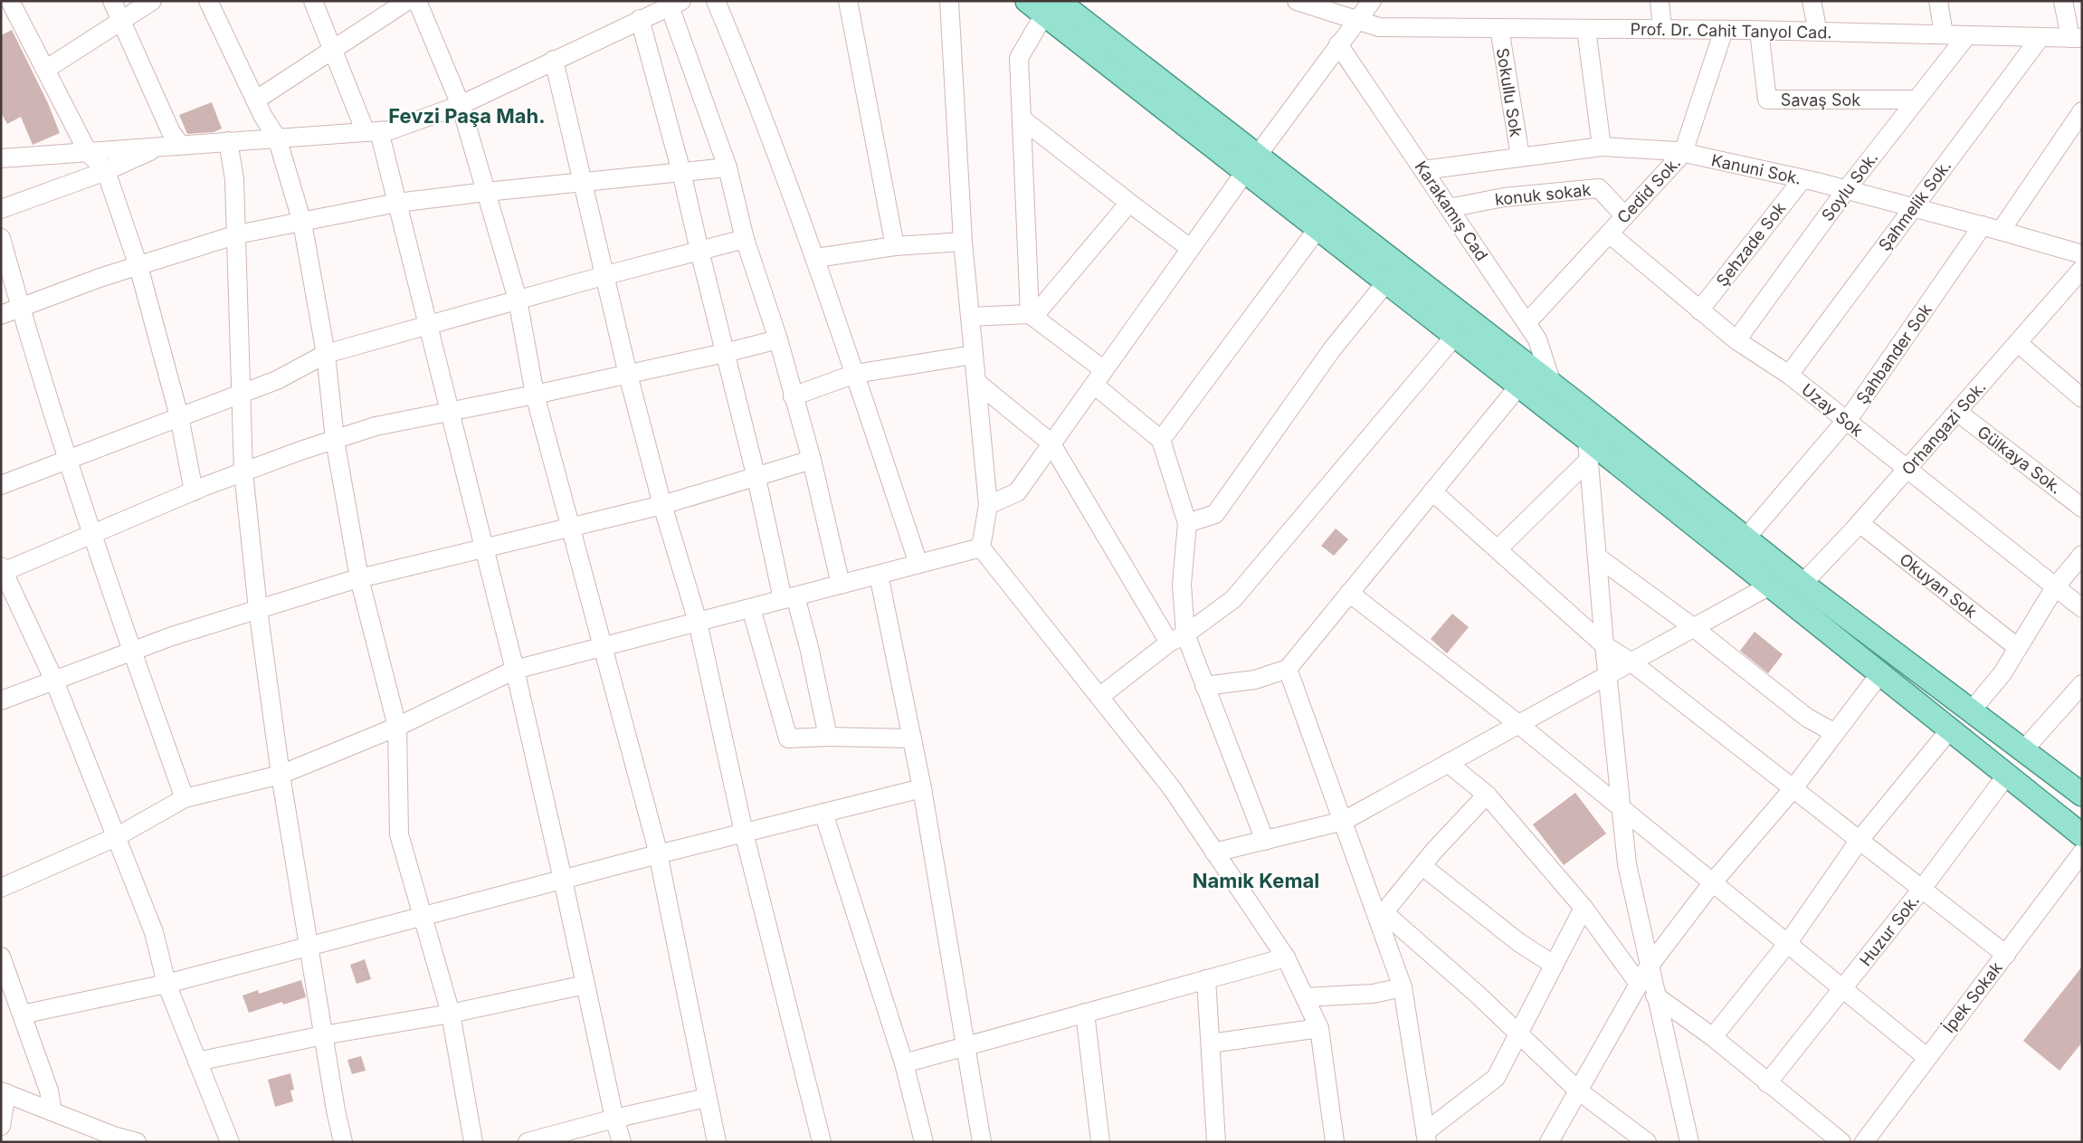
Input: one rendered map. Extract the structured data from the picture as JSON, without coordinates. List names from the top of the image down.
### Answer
{
  "streets": {
    "street": [
      "Prof. Dr. Cahit Tanyol Cad.",
      "Sokullu Sok",
      "Savaş Sok",
      "Kanuni Sok.",
      "Soylu Sok.",
      "Cedid Sok.",
      "konuk sokak",
      "Şahmelik Sok.",
      "Karakamış Cad",
      "Şehzade Sok",
      "Şahbander Sok",
      "Uzay Sok",
      "Orhangazi Sok.",
      "Gülkaya Sok.",
      "Okuyan Sok",
      "Huzur Sok.",
      "İpek Sokak"
    ]
  },
  "crossings": [
    ["Prof. Dr. Cahit Tanyol Cad.", "Sokullu Sok"],
    ["Prof. Dr. Cahit Tanyol Cad.", "Savaş Sok"],
    ["Prof. Dr. Cahit Tanyol Cad.", "Soylu Sok."],
    ["Prof. Dr. Cahit Tanyol Cad.", "Cedid Sok."],
    ["Prof. Dr. Cahit Tanyol Cad.", "Şahmelik Sok."],
    ["Sokullu Sok", "Kanuni Sok."],
    ["Savaş Sok", "Soylu Sok."],
    ["Kanuni Sok.", "Soylu Sok."],
    ["Kanuni Sok.", "Cedid Sok."],
    ["Kanuni Sok.", "Şahmelik Sok."],
    ["Kanuni Sok.", "Karakamış Cad"],
    ["Kanuni Sok.", "Şehzade Sok"],
    ["Kanuni Sok.", "Şahbander Sok"],
    ["Soylu Sok.", "Uzay Sok"],
    ["Cedid Sok.", "konuk sokak"],
    ["Cedid Sok.", "Karakamış Cad"],
    ["Cedid Sok.", "Uzay Sok"],
    ["konuk sokak", "Karakamış Cad"],
    ["Şahmelik Sok.", "Uzay Sok"],
    ["Şehzade Sok", "Uzay Sok"],
    ["Şahbander Sok", "Uzay Sok"],
    ["Uzay Sok", "Orhangazi Sok."],
    ["Orhangazi Sok.", "Gülkaya Sok."],
    ["Orhangazi Sok.", "Okuyan Sok"]
  ],
  "districts": ["Fevzi Paşa Mah.", "Namık Kemal"]
}
